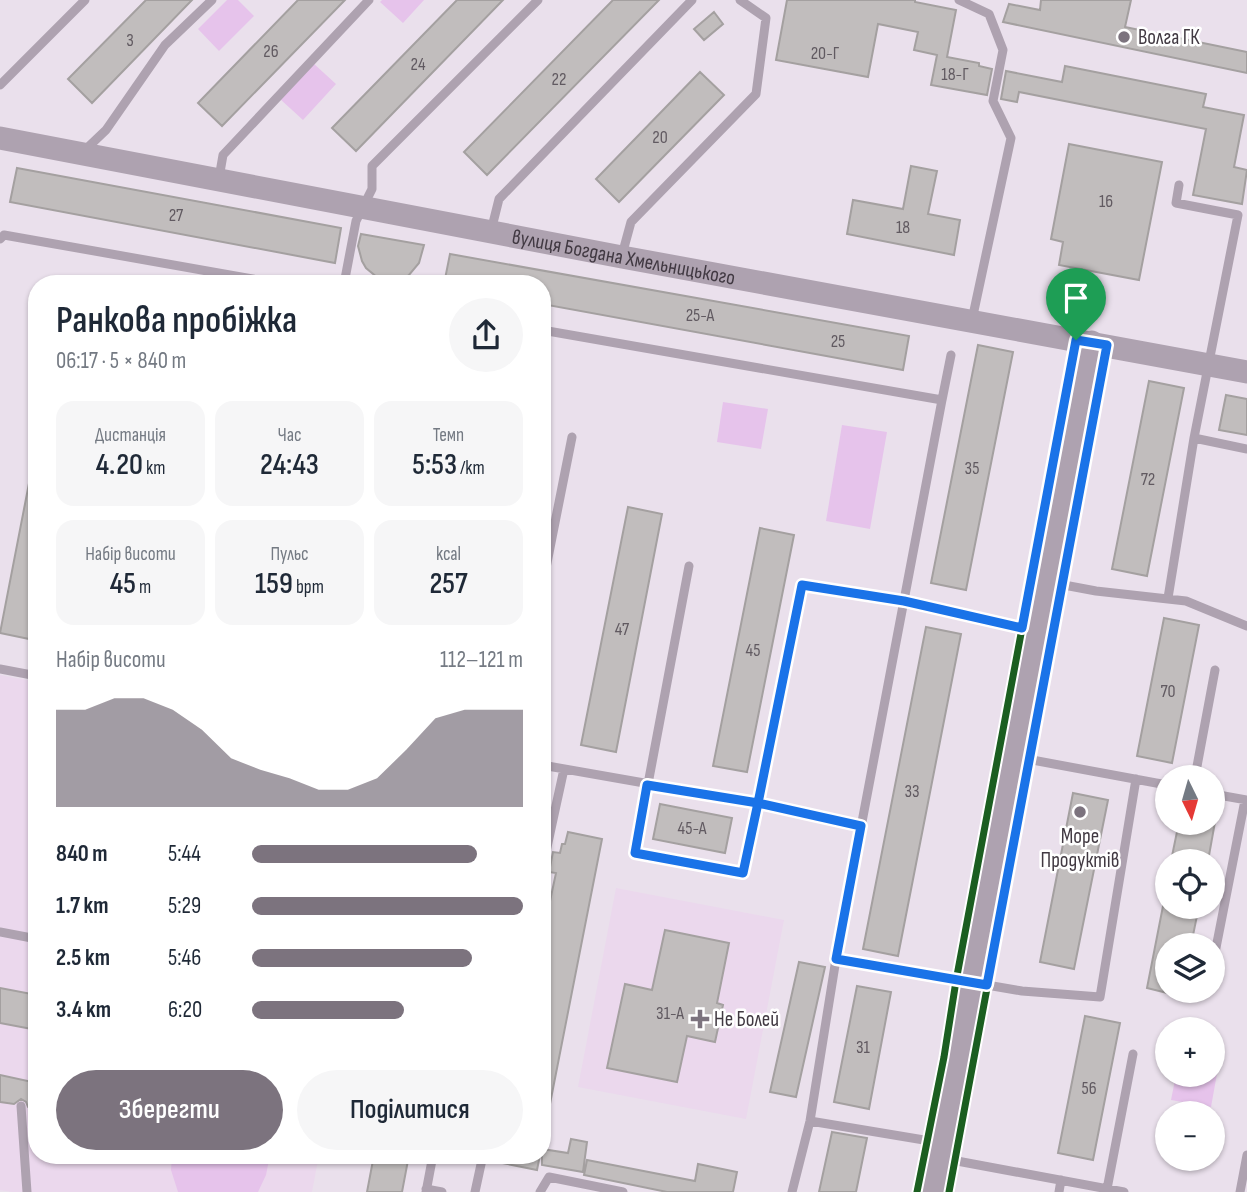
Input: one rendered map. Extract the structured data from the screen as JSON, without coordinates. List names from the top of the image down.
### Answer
{
  "streets": {
    "street": ["вулиця Богдана Хмельницького"]
  },
  "places": {
    "other": ["Волга ГК", "Море Продуктiв"],
    "health": ["Не Болей"]
  },
  "house_numbers": [
    "3",
    "26",
    "20-Г",
    "24",
    "18-Г",
    "22",
    "20",
    "16",
    "27",
    "18",
    "25-А",
    "25",
    "35",
    "72",
    "47",
    "45",
    "70",
    "33",
    "45-А",
    "31-А",
    "31",
    "56"
  ],
  "north": "bottom",
  "page": {
    "heading": ["Ранкова пробіжка", "06:17 · 5 × 840 m"],
    "stats": [
      ["Дистанція", "4.20 km"],
      ["Час", "24:43"],
      ["Темп", "5:53 /km"],
      ["Набір висоти", "45 m"],
      ["Пульс", "159 bpm"],
      ["kcal", "257"]
    ],
    "chart": ["Набір висоти", "112–121 m"],
    "map_buttons": ["+", "−"],
    "list": [
      {
        "name": "840 m",
        "note": "5:44"
      },
      {
        "name": "1.7 km",
        "note": "5:29"
      },
      {
        "name": "2.5 km",
        "note": "5:46"
      },
      {
        "name": "3.4 km",
        "note": "6:20"
      }
    ],
    "buttons": ["Зберегти", "Поділитися"]
  }
}
